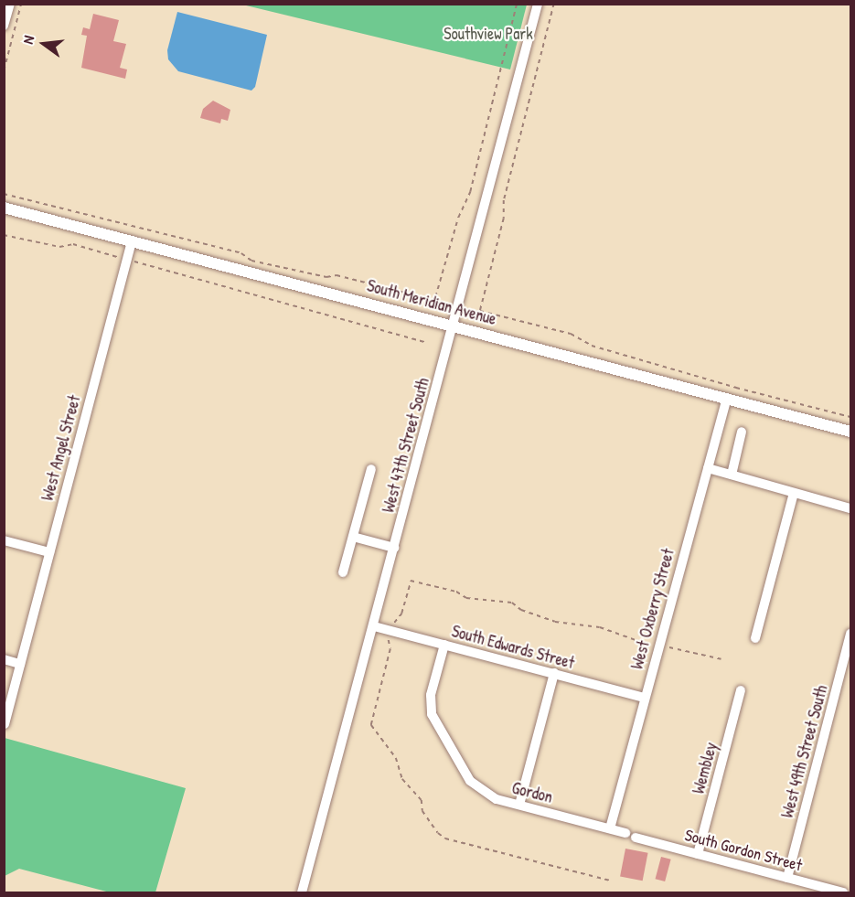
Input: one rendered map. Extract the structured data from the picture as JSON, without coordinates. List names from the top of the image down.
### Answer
{
  "streets": {
    "main road": ["South Meridian Avenue"],
    "street": [
      "West 47th Street South",
      "West Angel Street",
      "West Oxberry Street",
      "South Edwards Street",
      "West 49th Street South",
      "Wembley",
      "Gordon",
      "South Gordon Street"
    ]
  },
  "crossings": [
    ["South Meridian Avenue", "West 47th Street South"],
    ["South Meridian Avenue", "West Angel Street"],
    ["South Meridian Avenue", "West Oxberry Street"],
    ["West 47th Street South", "South Edwards Street"],
    ["West Oxberry Street", "South Edwards Street"],
    ["West Oxberry Street", "Gordon"],
    ["South Edwards Street", "Gordon"],
    ["West 49th Street South", "South Gordon Street"],
    ["Wembley", "South Gordon Street"]
  ],
  "parks": ["Southview Park"],
  "north": "left"
}
